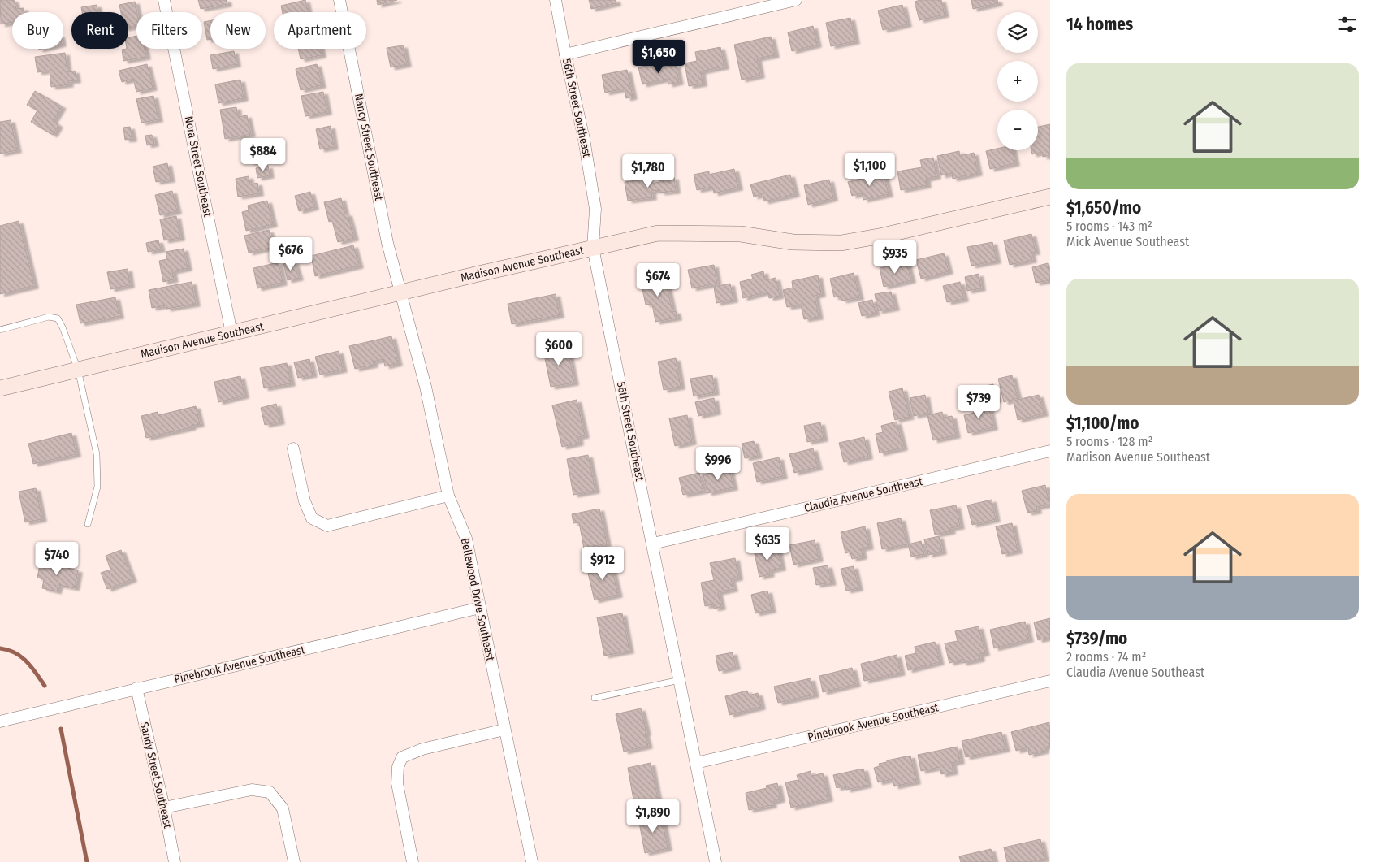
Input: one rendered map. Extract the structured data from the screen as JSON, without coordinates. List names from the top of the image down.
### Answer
{
  "streets": {
    "street": [
      "56th Street Southeast",
      "Nancy Street Southeast",
      "Nora Street Southeast",
      "Madison Avenue Southeast",
      "Claudia Avenue Southeast",
      "Bellewood Drive Southeast",
      "Pinebrook Avenue Southeast",
      "Sandy Street Southeast"
    ]
  },
  "crossings": [
    ["56th Street Southeast", "Madison Avenue Southeast"],
    ["56th Street Southeast", "Claudia Avenue Southeast"],
    ["56th Street Southeast", "Pinebrook Avenue Southeast"],
    ["Nancy Street Southeast", "Madison Avenue Southeast"],
    ["Nancy Street Southeast", "Bellewood Drive Southeast"],
    ["Nora Street Southeast", "Madison Avenue Southeast"],
    ["Madison Avenue Southeast", "Bellewood Drive Southeast"],
    ["Bellewood Drive Southeast", "Pinebrook Avenue Southeast"],
    ["Pinebrook Avenue Southeast", "Sandy Street Southeast"]
  ],
  "page": {
    "heading": "14 homes",
    "map_buttons": ["+", "−"],
    "chip": [
      "Buy",
      "Rent",
      "Filters",
      "New",
      "Apartment"
    ],
    "price": [
      "$1,650",
      "$884",
      "$1,100",
      "$1,780",
      "$676",
      "$935",
      "$674",
      "$600",
      "$739",
      "$996",
      "$635",
      "$740",
      "$912",
      "$1,890"
    ],
    "list": [
      {
        "name": "$1,650/mo",
        "note": "5 rooms · 143 m² · Mick Avenue Southeast"
      },
      {
        "name": "$1,100/mo",
        "note": "5 rooms · 128 m² · Madison Avenue Southeast"
      },
      {
        "name": "$739/mo",
        "note": "2 rooms · 74 m² · Claudia Avenue Southeast"
      }
    ]
  }
}
